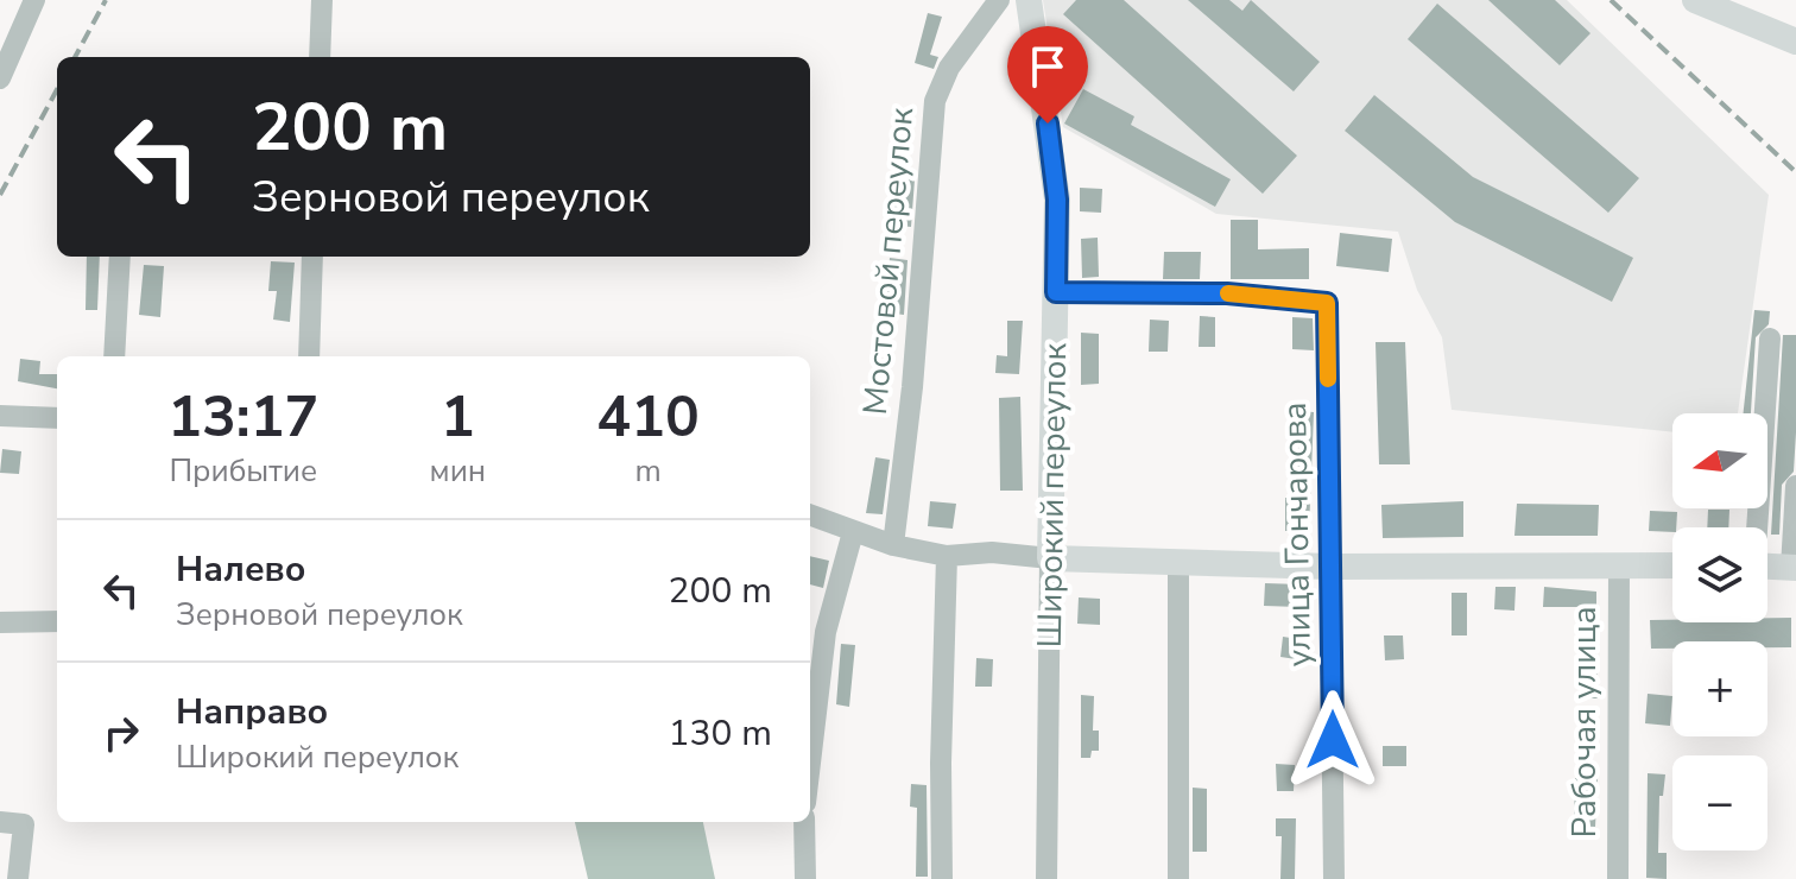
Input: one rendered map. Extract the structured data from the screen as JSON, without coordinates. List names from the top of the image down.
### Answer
{
  "streets": {
    "main road": ["Широкий переулок"],
    "street": ["Мостовой переулок", "улица Гончарова", "Рабочая улица"]
  },
  "crossings": [
    ["Широкий переулок", "улица Гончарова"]
  ],
  "north": "left",
  "page": {
    "turn": ["200 m", "Зерновой переулок"],
    "eta": [
      "13:17",
      "Прибытие",
      "1",
      "мин",
      "410",
      "m"
    ],
    "map_buttons": ["+", "−"],
    "list": [
      {
        "name": "Налево",
        "note": "Зерновой переулок",
        "value": "200 m"
      },
      {
        "name": "Направо",
        "note": "Широкий переулок",
        "value": "130 m"
      }
    ]
  }
}
